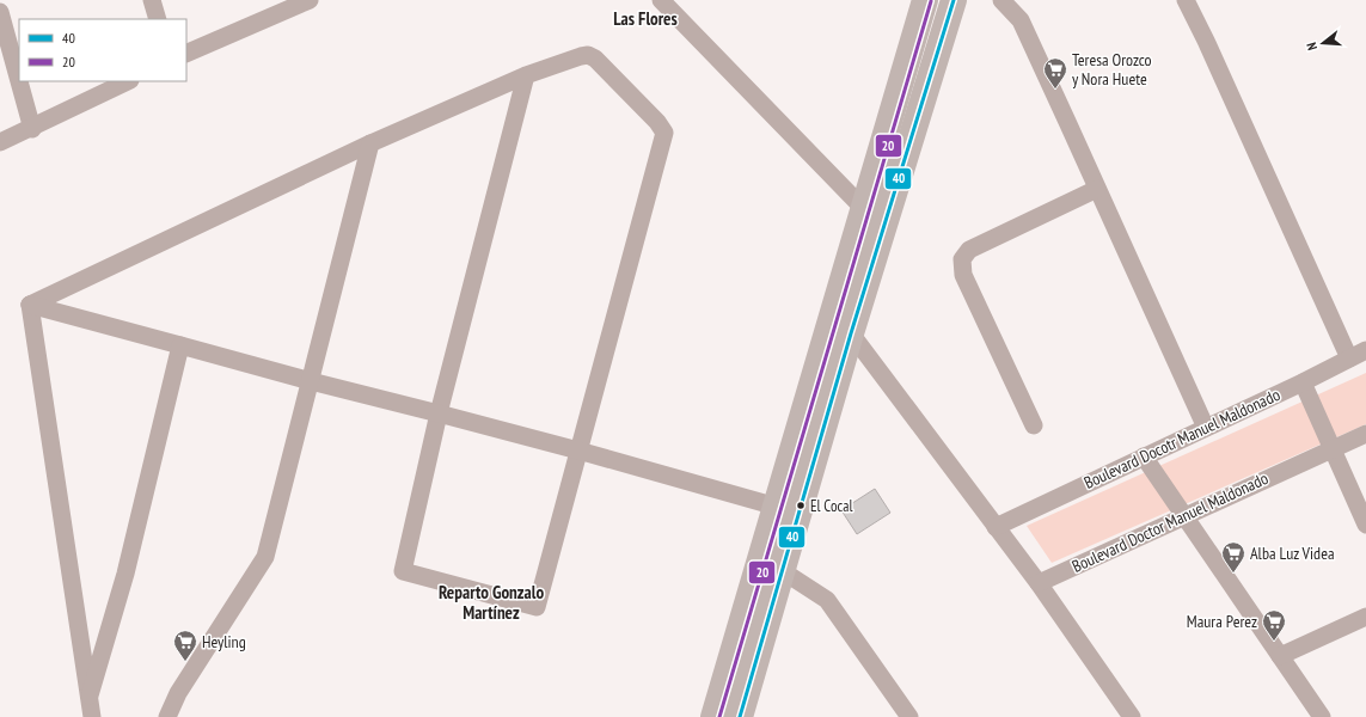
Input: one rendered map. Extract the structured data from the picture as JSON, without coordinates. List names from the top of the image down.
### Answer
{
  "streets": {
    "street": ["Boulevard Docotr Manuel Maldonado", "Boulevard Doctor Manuel Maldonado"]
  },
  "districts": ["Las Flores", "Reparto Gonzalo Martínez"],
  "places": {
    "supermarket": [
      "Teresa Orozco y Nora Huete",
      "Alba Luz Videa",
      "Maura Perez",
      "Heyling"
    ],
    "other": ["El Cocal"]
  },
  "lines": ["transit line 40", "transit line 20"],
  "legend": ["40", "20"],
  "north": "left"
}
